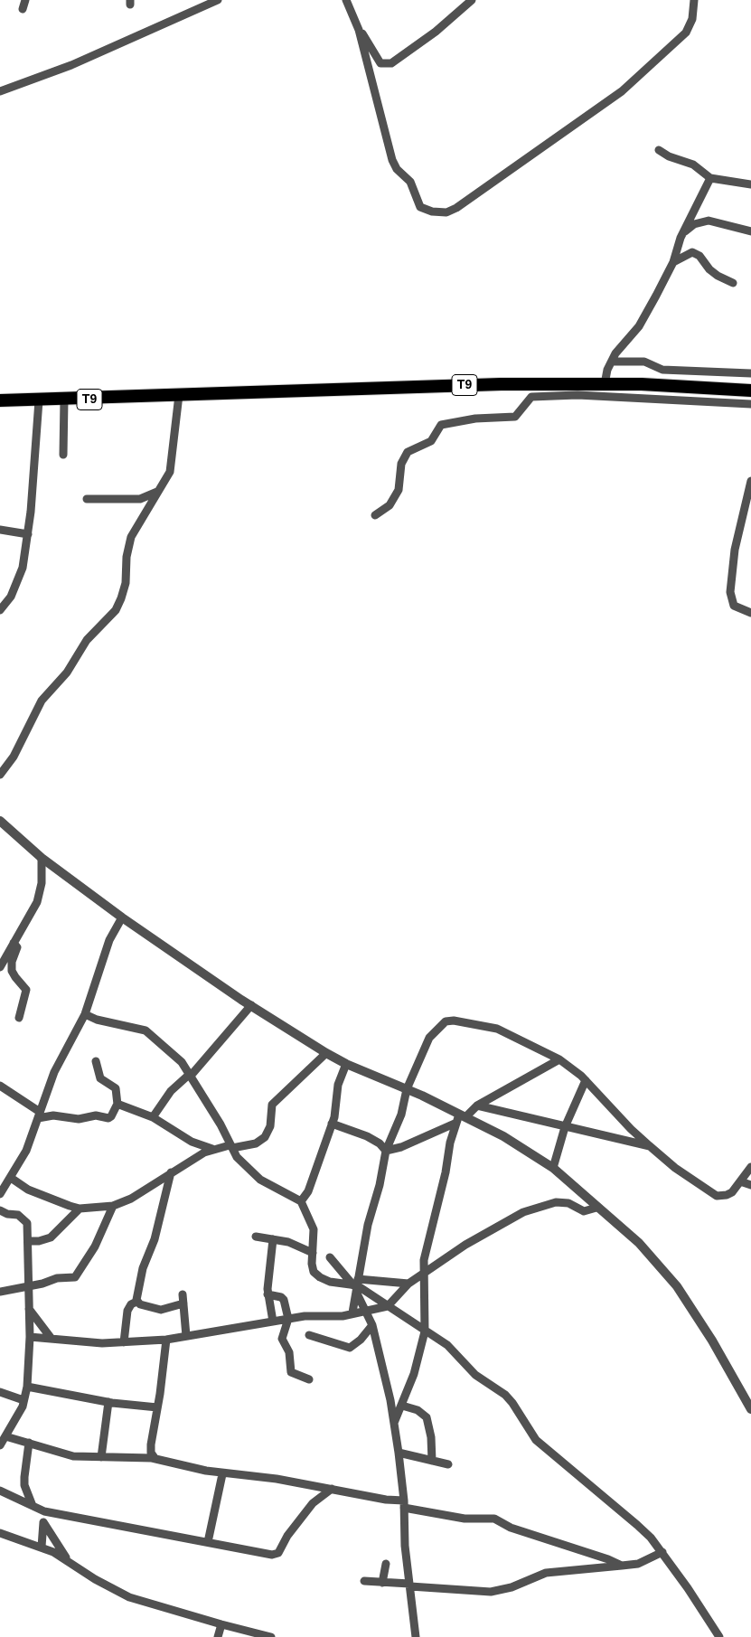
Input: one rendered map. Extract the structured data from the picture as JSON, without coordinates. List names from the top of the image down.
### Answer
{
  "streets": {
    "highway": ["T9"]
  }
}
